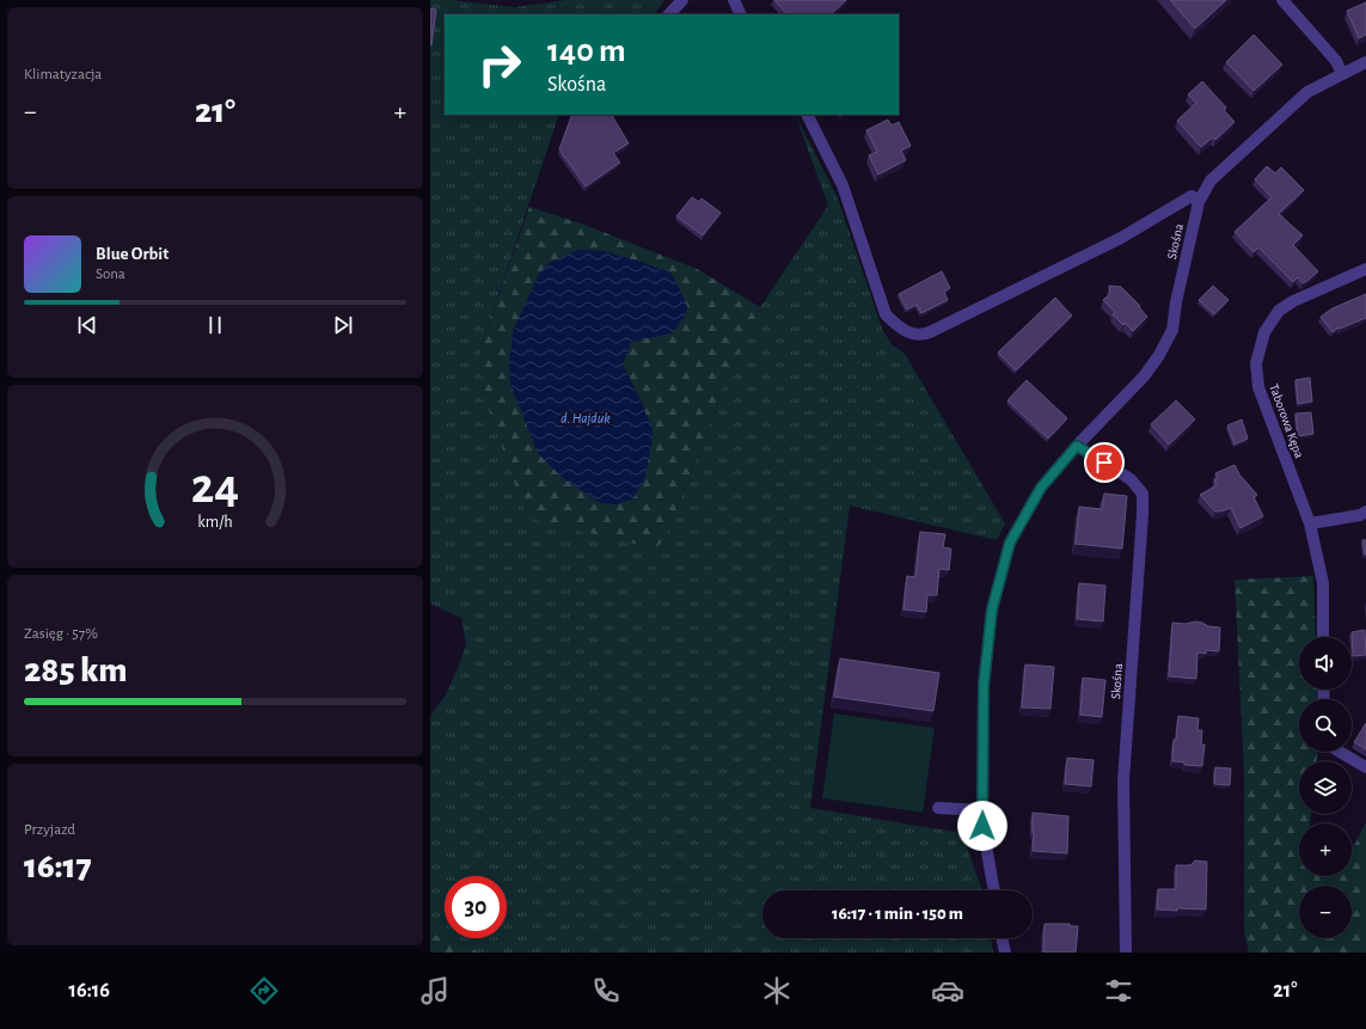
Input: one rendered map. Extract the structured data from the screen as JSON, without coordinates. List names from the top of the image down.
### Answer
{
  "streets": {
    "street": ["Skośna", "Taborowa Kępa"]
  },
  "water": ["d. Hajduk"],
  "page": {
    "tile": [
      "Klimatyzacja",
      ["Zasięg · 57%", "285 km"],
      ["Przyjazd", "16:17"]
    ],
    "turn": ["140 m", "Skośna"],
    "heat": ["−", "21°", "+"],
    "song": ["Blue Orbit", "Sona"],
    "map_buttons": ["+", "−"],
    "limit": "30",
    "trip": "16:17 · 1 min · 150 m",
    "tabs": ["16:16", "21°"],
    "gauge": ["24", "km/h"]
  }
}
